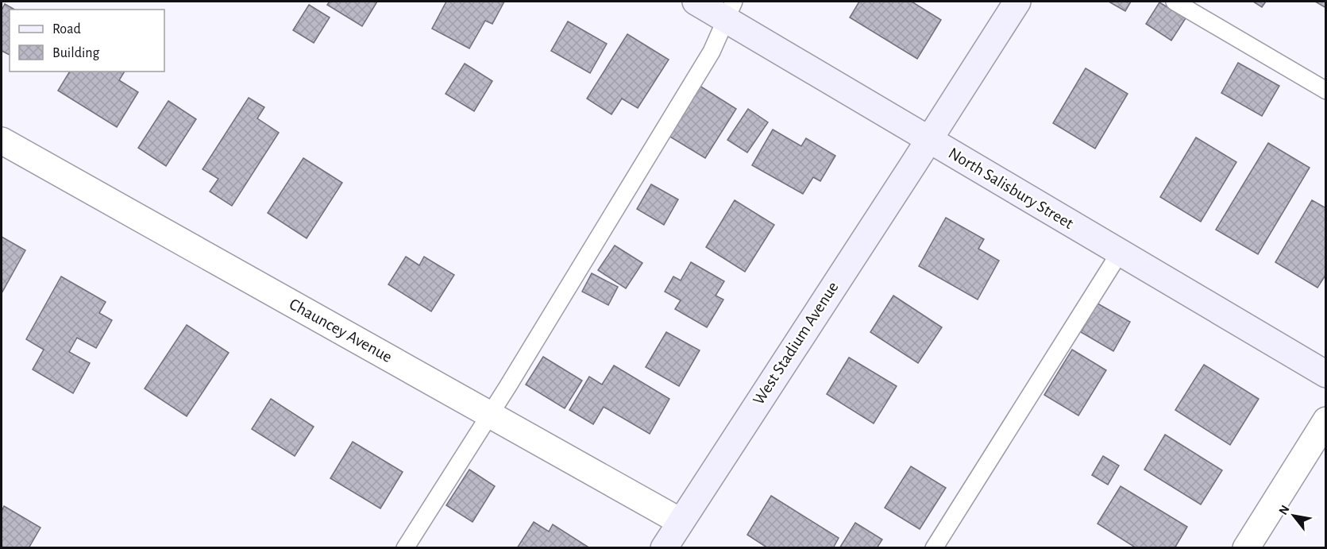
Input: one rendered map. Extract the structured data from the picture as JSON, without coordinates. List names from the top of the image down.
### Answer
{
  "streets": {
    "street": ["North Salisbury Street", "Chauncey Avenue", "West Stadium Avenue"]
  },
  "crossings": [
    ["North Salisbury Street", "West Stadium Avenue"],
    ["Chauncey Avenue", "West Stadium Avenue"]
  ],
  "legend": ["Road", "Building"],
  "north": "top left"
}
